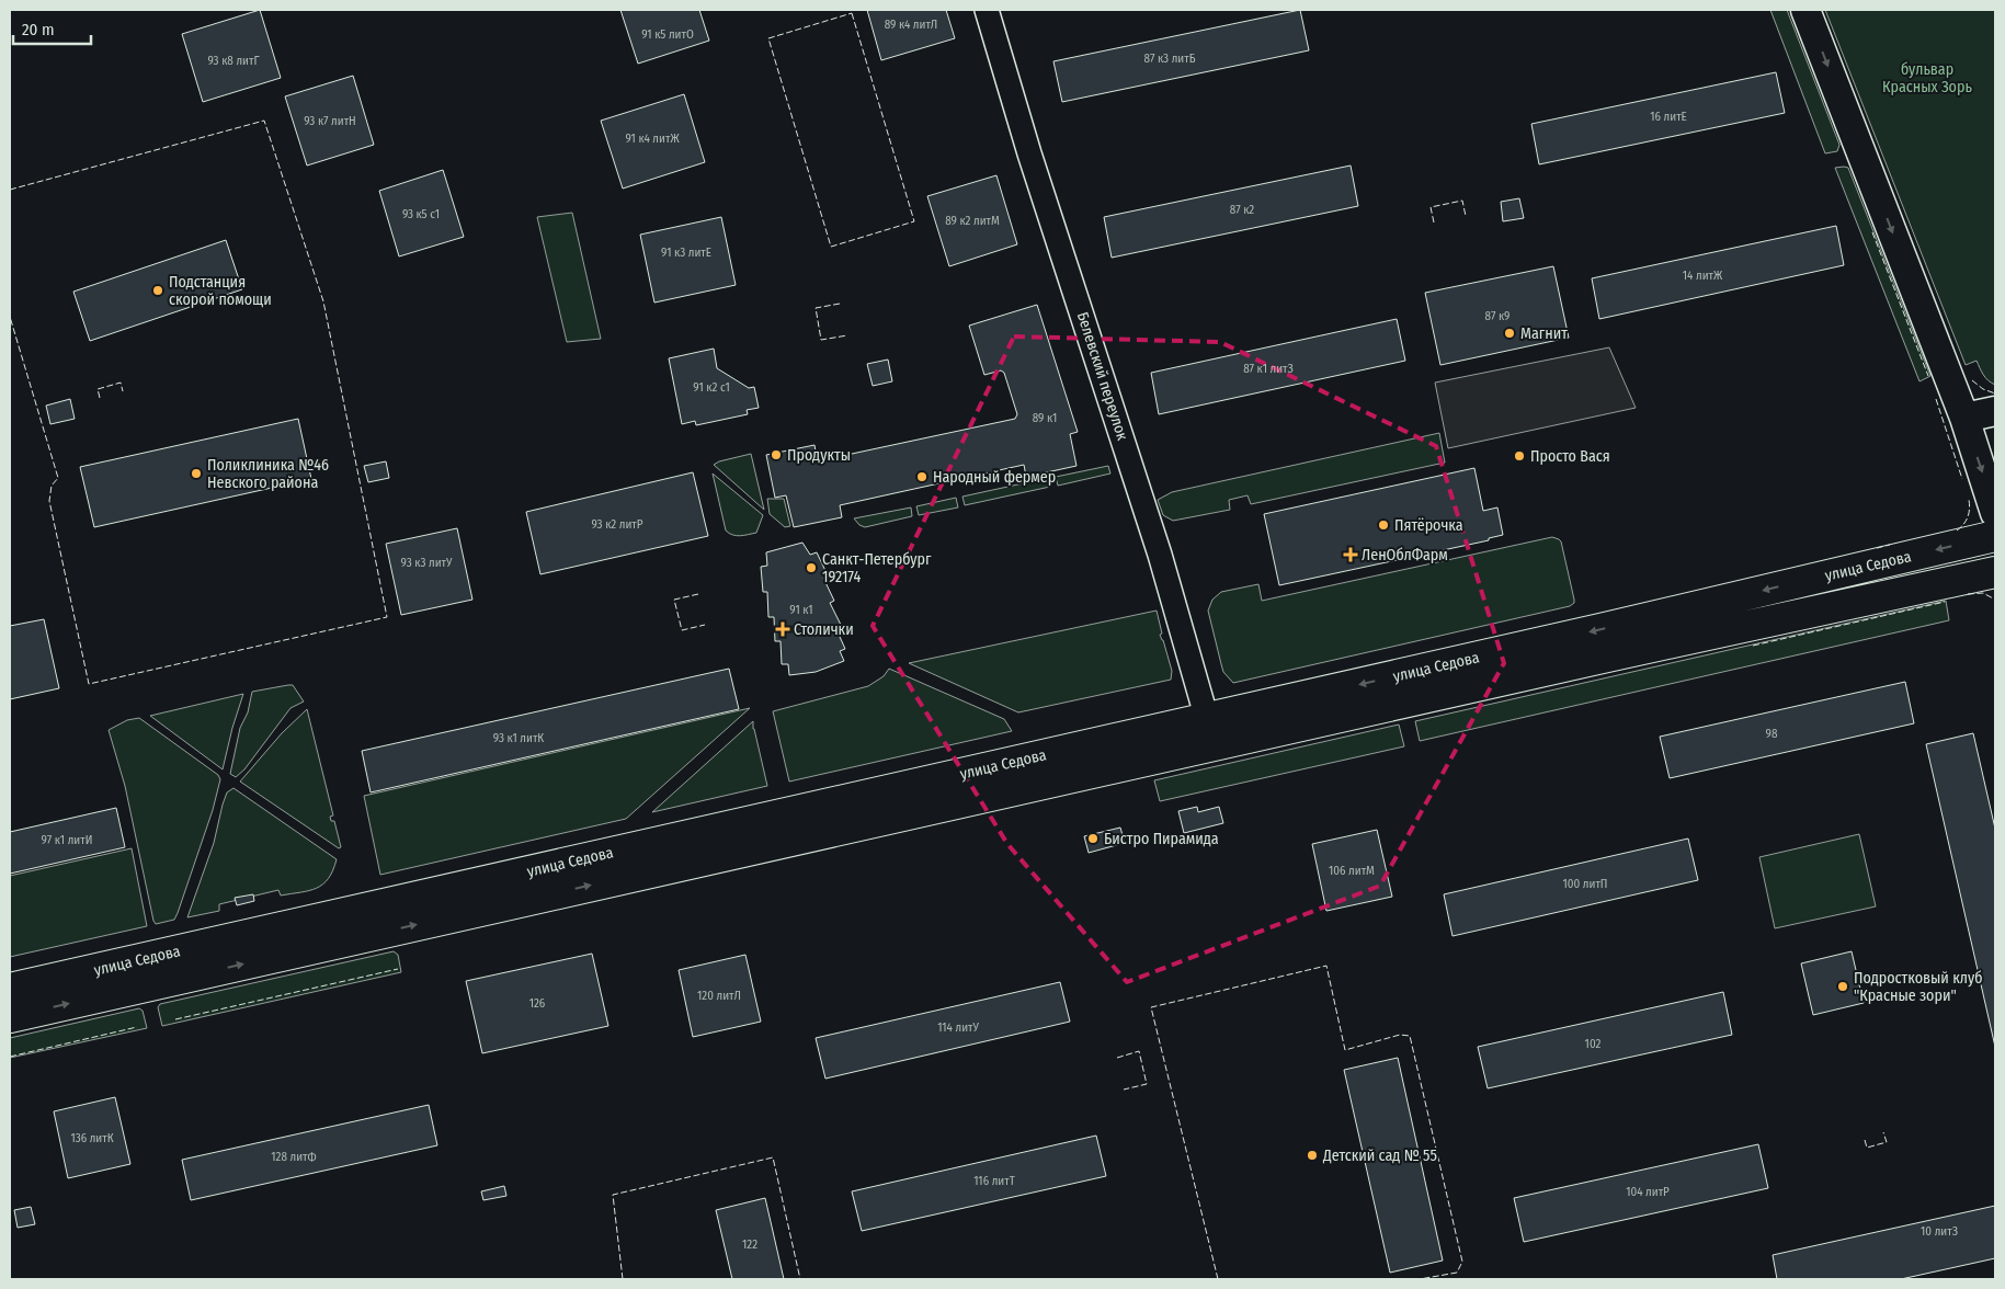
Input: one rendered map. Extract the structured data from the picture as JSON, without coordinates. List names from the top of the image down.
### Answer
{
  "streets": {
    "main road": ["улица Седова"],
    "street": ["Белевский переулок"]
  },
  "crossings": [
    ["Белевский переулок", "улица Седова"]
  ],
  "parks": ["бульвар Красных Зорь"],
  "places": {
    "other": [
      "Подстанция скорой помощи",
      "Магнит",
      "Продукты",
      "Просто Вася",
      "Поликлиника №46 Невского района",
      "Народный фермер",
      "Пятёрочка",
      "Санкт-Петербург 192174",
      "Бистро Пирамида",
      "Подростковый клуб \"Красные зори\"",
      "Детский сад № 55"
    ],
    "health": ["ЛенОблФарм", "Столички"]
  },
  "house_numbers": [
    "89 к4 литЛ",
    "91 к5 литО",
    "87 к3 литБ",
    "93 к8 литГ",
    "16 литЕ",
    "93 к7 литН",
    "91 к4 литЖ",
    "87 к2",
    "93 к5 с1",
    "89 к2 литМ",
    "91 к3 литЕ",
    "14 литЖ",
    "87 к9",
    "87 к1 литЗ",
    "91 к2 с1",
    "89 к1",
    "93 к2 литР",
    "93 к3 литУ",
    "91 к1",
    "98",
    "93 к1 литК",
    "97 к1 литИ",
    "106 литМ",
    "100 литП",
    "120 литЛ",
    "126",
    "114 литУ",
    "102",
    "136 литК",
    "128 литФ",
    "116 литТ",
    "104 литР",
    "10 литЗ",
    "122"
  ],
  "scale_bar": "20 m"
}
